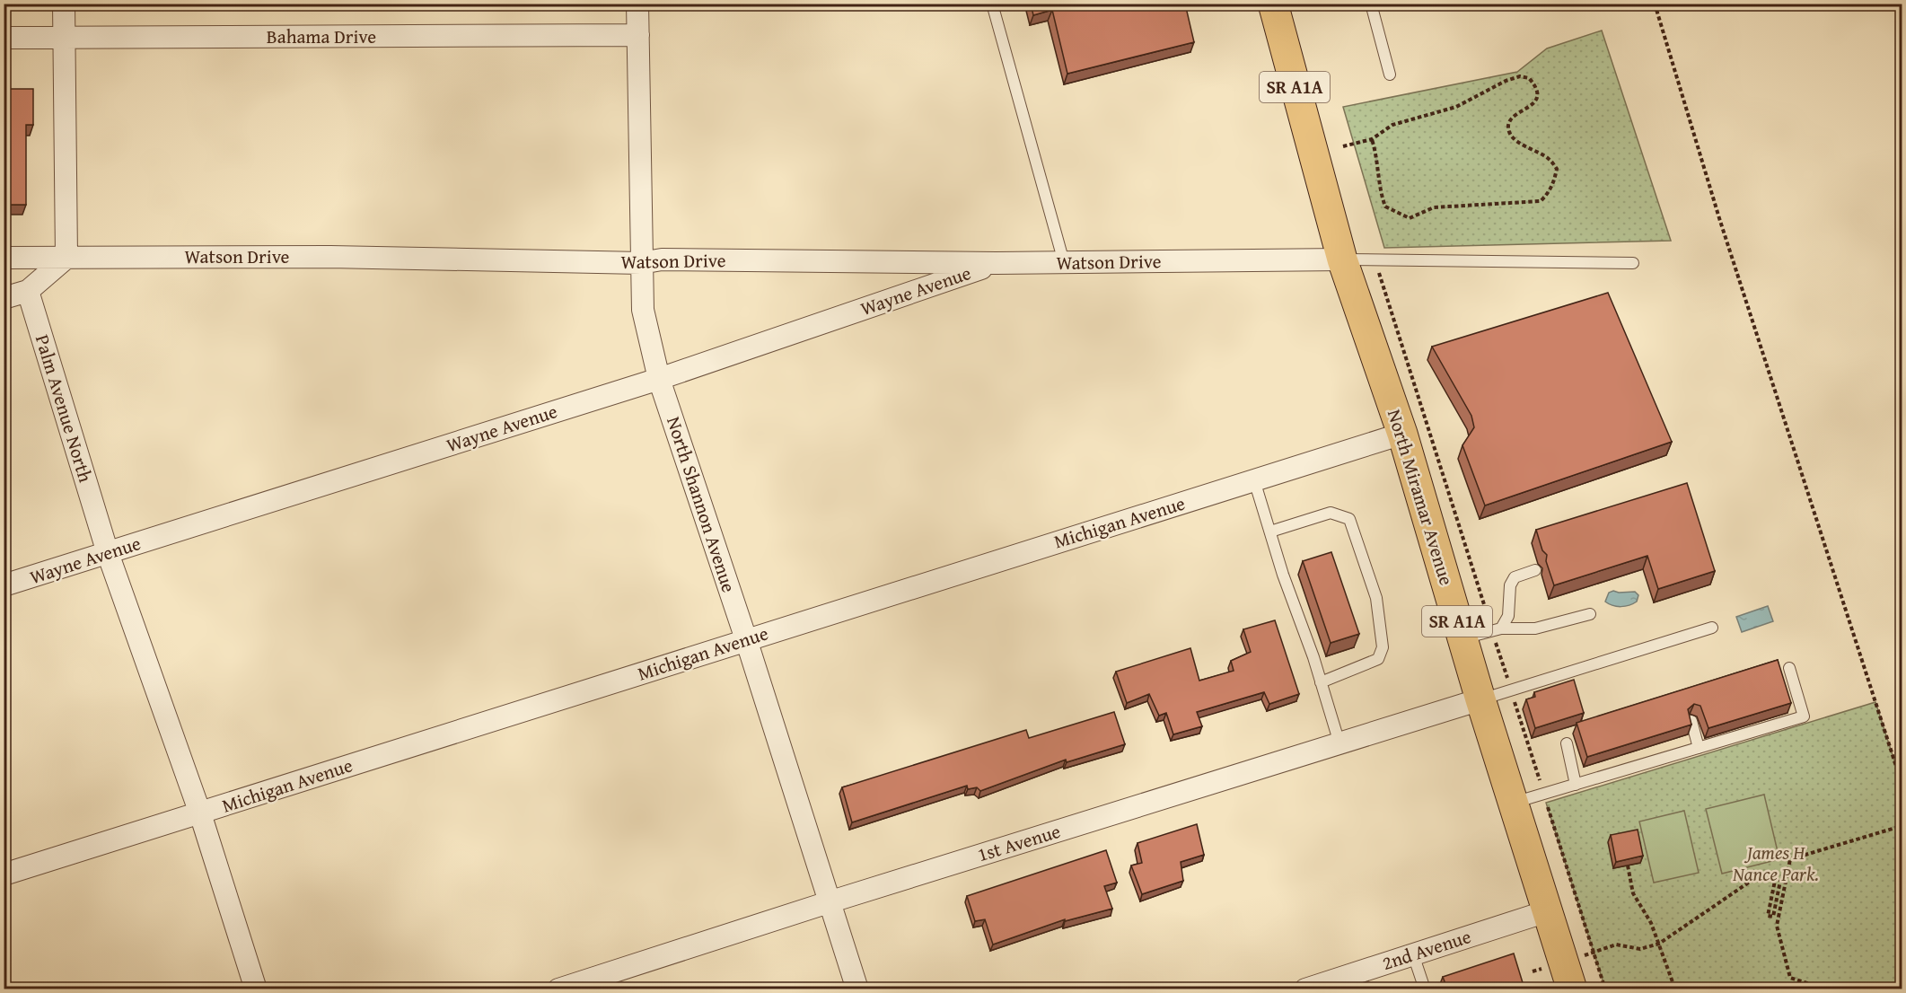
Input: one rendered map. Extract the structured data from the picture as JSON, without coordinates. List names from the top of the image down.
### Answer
{
  "streets": {
    "main road": ["SR A1A", "North Miramar Avenue"],
    "street": [
      "Bahama Drive",
      "Watson Drive",
      "Wayne Avenue",
      "Palm Avenue North",
      "North Shannon Avenue",
      "Michigan Avenue",
      "1st Avenue",
      "2nd Avenue"
    ]
  },
  "crossings": [
    ["Bahama Drive", "North Shannon Avenue"],
    ["Watson Drive", "Wayne Avenue"],
    ["Watson Drive", "North Miramar Avenue"],
    ["Watson Drive", "North Shannon Avenue"],
    ["Wayne Avenue", "Palm Avenue North"],
    ["Wayne Avenue", "North Shannon Avenue"],
    ["Palm Avenue North", "Michigan Avenue"],
    ["North Miramar Avenue", "Michigan Avenue"],
    ["North Miramar Avenue", "1st Avenue"],
    ["North Miramar Avenue", "2nd Avenue"],
    ["North Shannon Avenue", "Michigan Avenue"],
    ["North Shannon Avenue", "1st Avenue"]
  ],
  "parks": ["James H Nance Park."]
}
